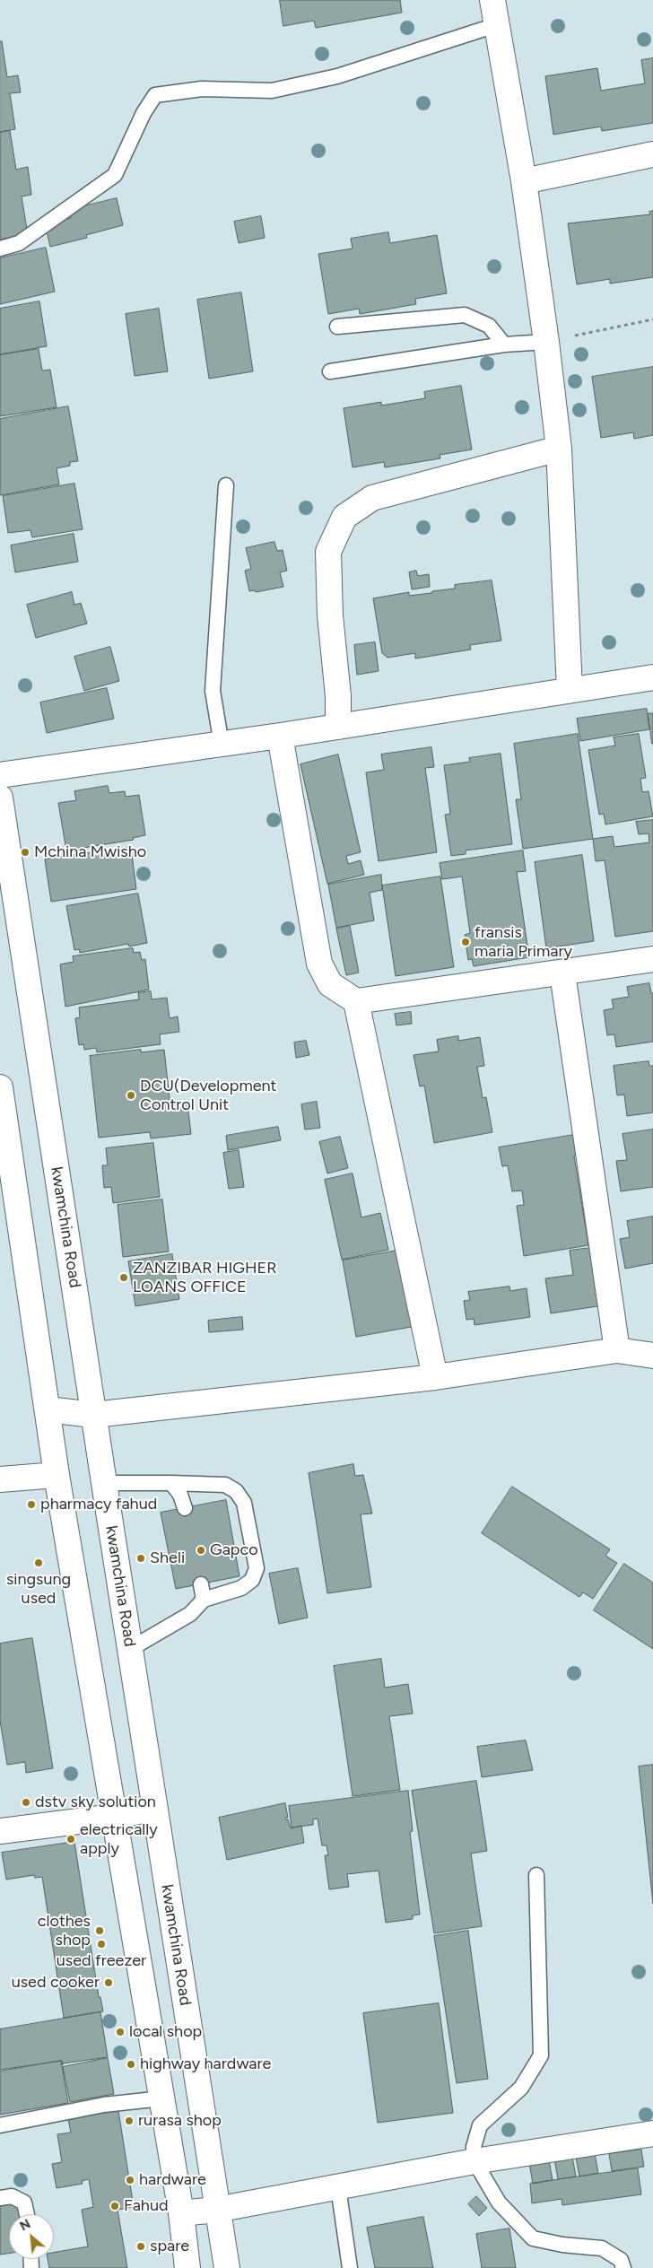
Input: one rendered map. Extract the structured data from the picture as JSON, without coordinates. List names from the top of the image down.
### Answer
{
  "streets": {
    "street": ["kwamchina Road"]
  },
  "places": [
    "Mchina Mwisho",
    "fransis maria Primary",
    "DCU(Development Control Unit",
    "ZANZIBAR HIGHER LOANS OFFICE",
    "pharmacy fahud",
    "Gapco",
    "Sheli",
    "singsung used",
    "dstv sky solution",
    "electrically apply",
    "clothes shop",
    "used freezer",
    "used cooker",
    "local shop",
    "highway hardware",
    "rurasa shop",
    "hardware",
    "Fahud",
    "spare"
  ],
  "north": "top left"
}
